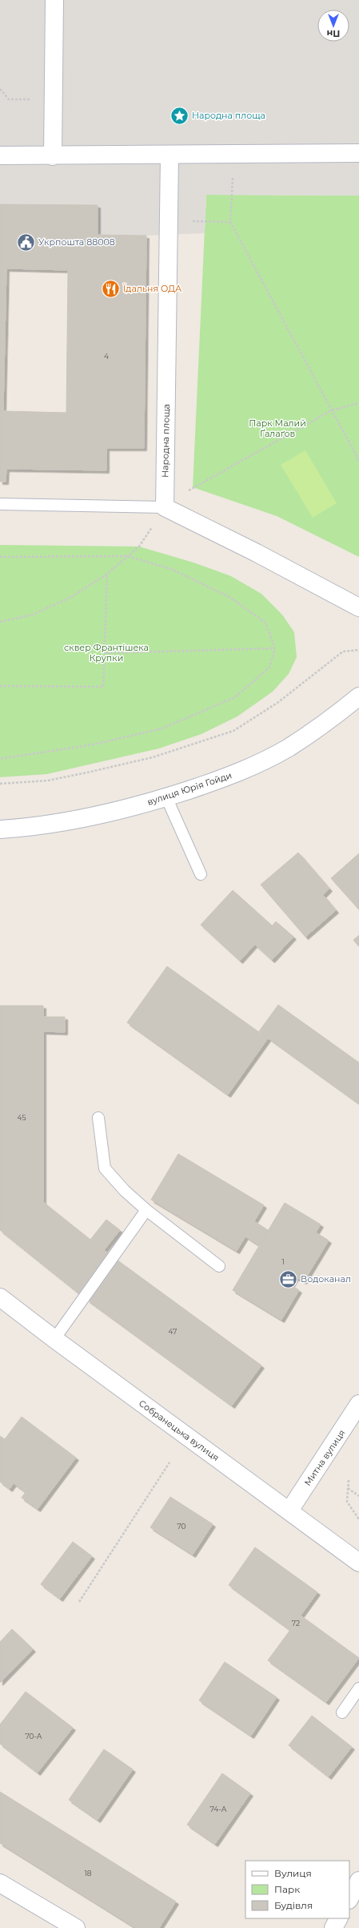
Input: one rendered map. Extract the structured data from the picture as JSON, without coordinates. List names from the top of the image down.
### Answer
{
  "streets": {
    "street": [
      "Народна площа",
      "вулиця Юрія Гойди",
      "Собранецька вулиця",
      "Митна вулиця"
    ]
  },
  "crossings": [
    ["Собранецька вулиця", "Митна вулиця"]
  ],
  "parks": ["Парк Малий Ґалаґов", "сквер Франтішека Крупки"],
  "places": {
    "place": ["Народна площа"],
    "public building": ["Укрпошта 88008"],
    "restaurant": ["Їдальня ОДА"],
    "office": ["Водоканал"]
  },
  "house_numbers": [
    "4",
    "45",
    "1",
    "47",
    "70",
    "72",
    "70-А",
    "74-А",
    "18"
  ],
  "legend": ["Вулиця", "Парк", "Будівля"],
  "north": "bottom"
}
